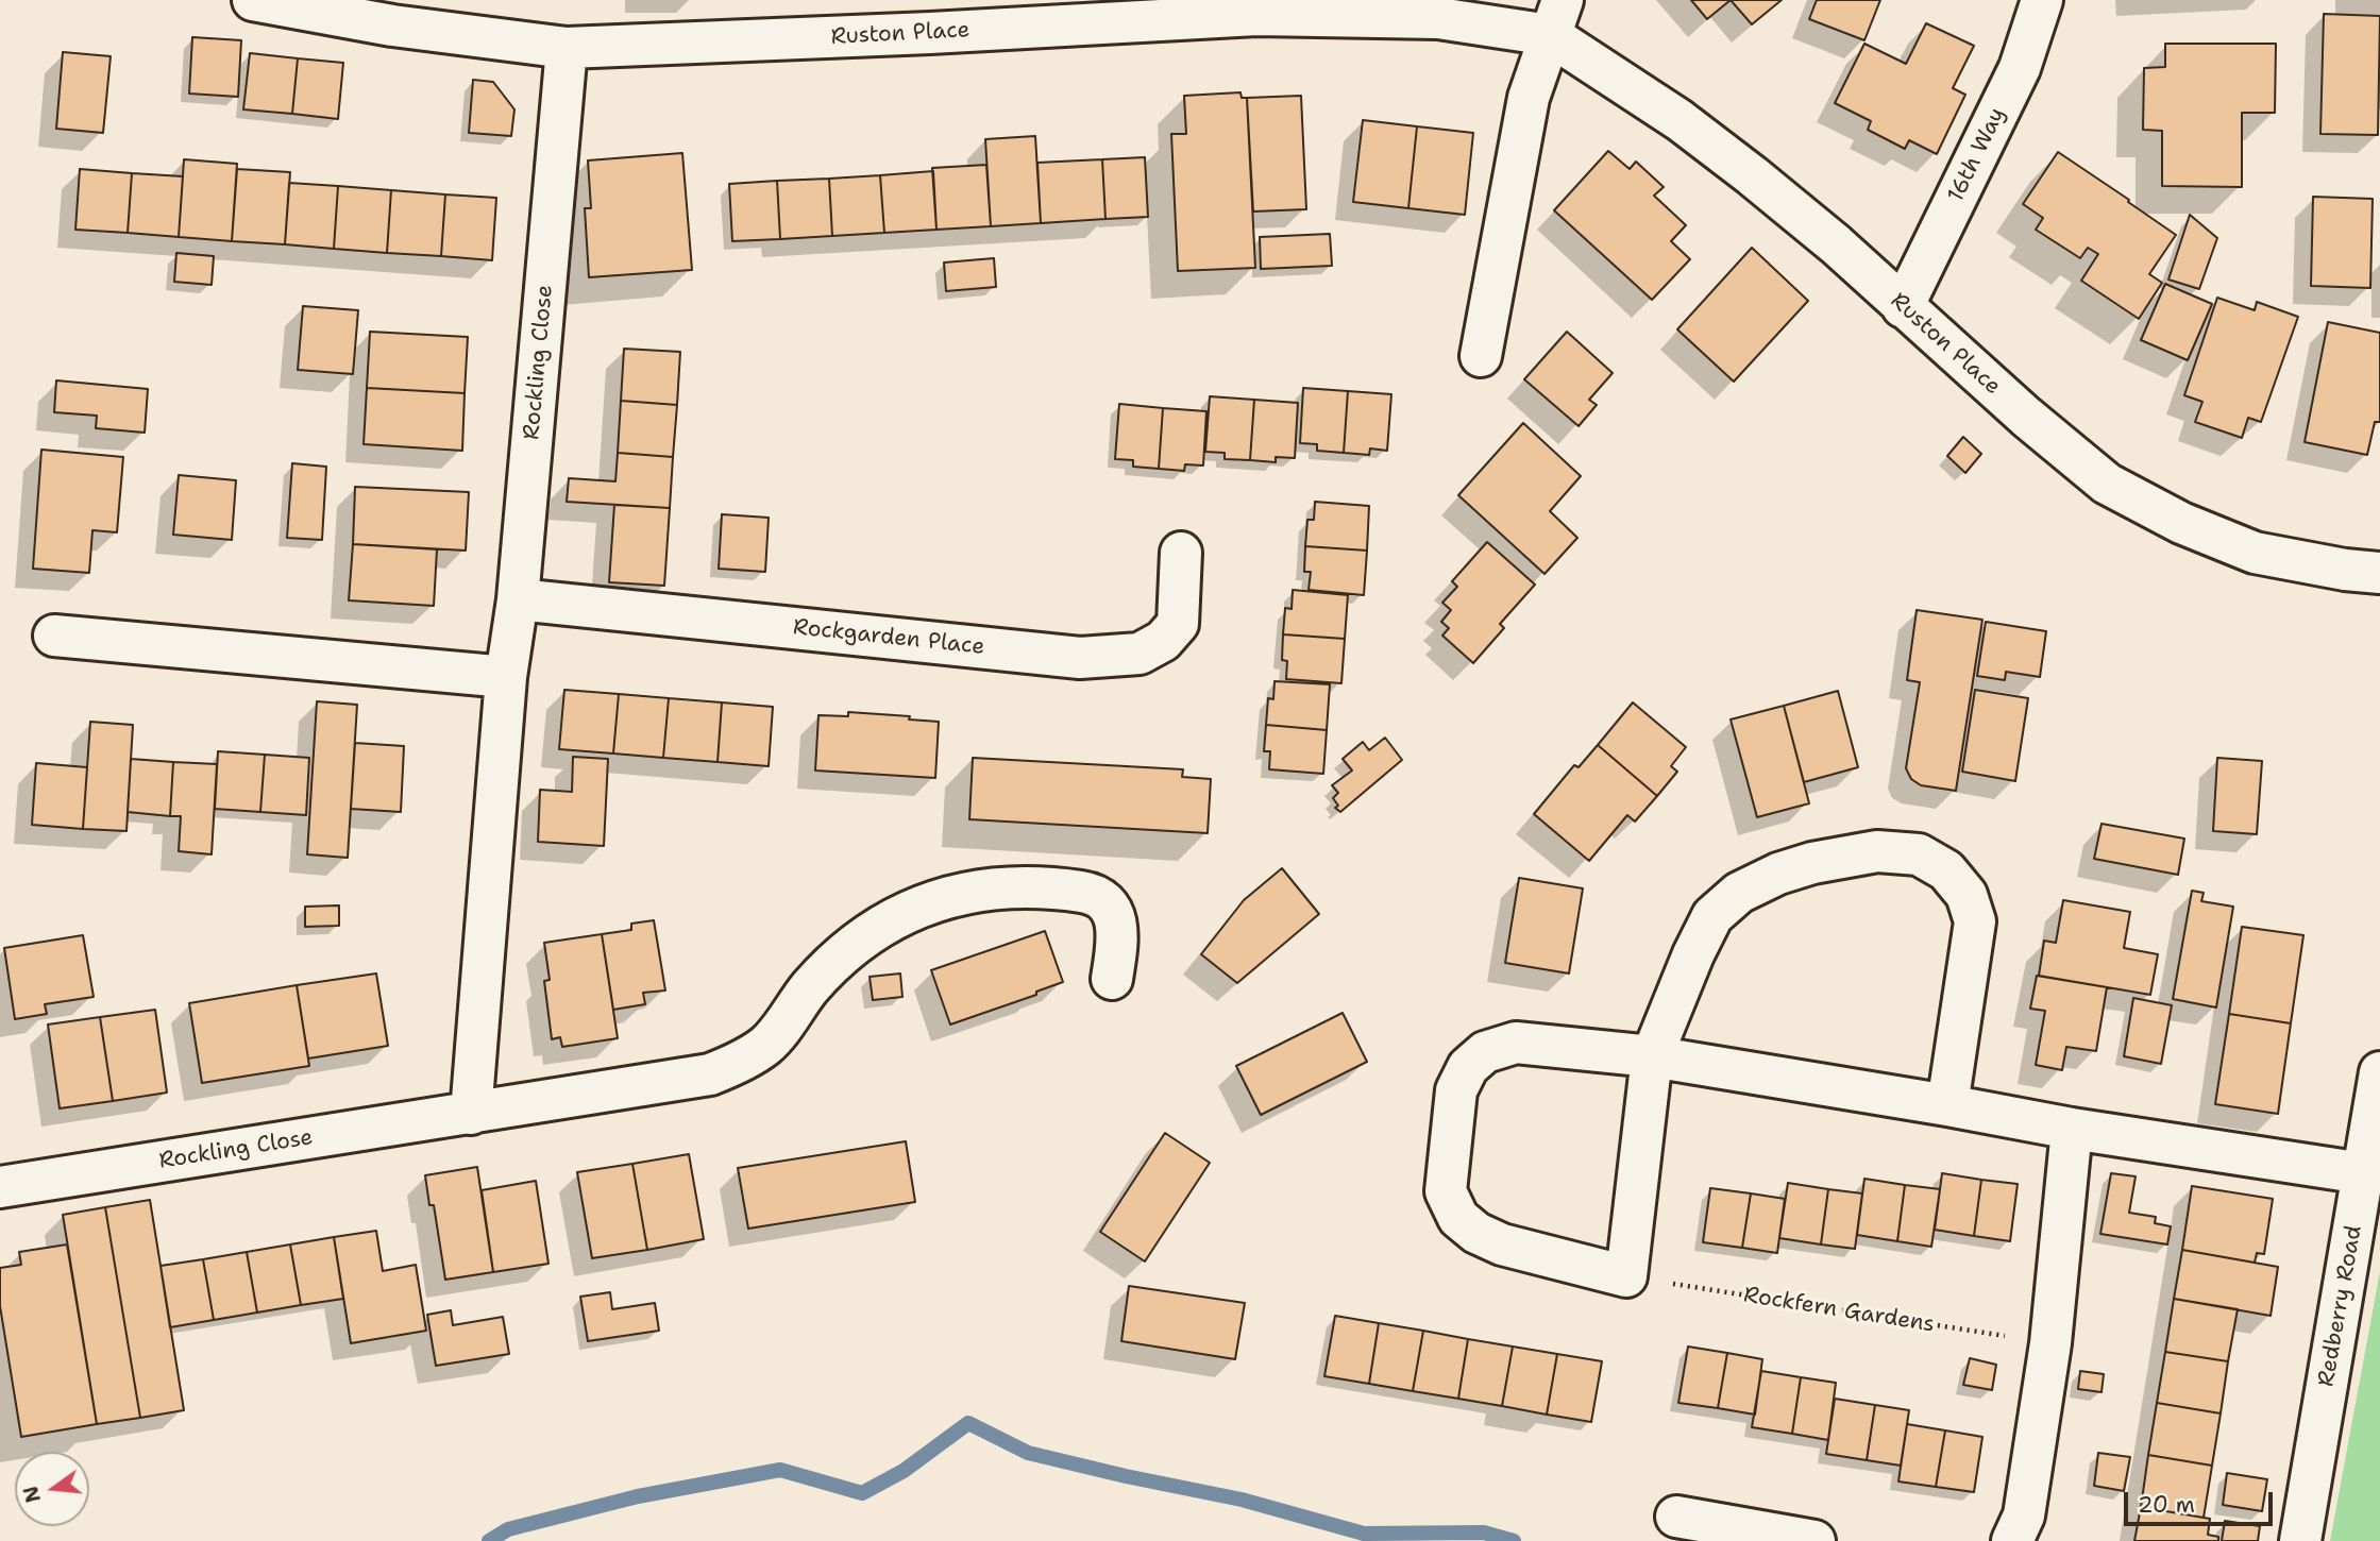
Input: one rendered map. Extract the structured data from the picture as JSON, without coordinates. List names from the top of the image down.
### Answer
{
  "streets": {
    "street": [
      "Ruston Place",
      "16th Way",
      "Rockling Close",
      "Rockgarden Place",
      "Redberry Road"
    ],
    "path": ["Rockfern Gardens"]
  },
  "crossings": [
    ["Ruston Place", "16th Way"],
    ["Ruston Place", "Rockling Close"],
    ["Rockling Close", "Rockgarden Place"]
  ],
  "scale_bar": "20 m",
  "north": "left"
}
